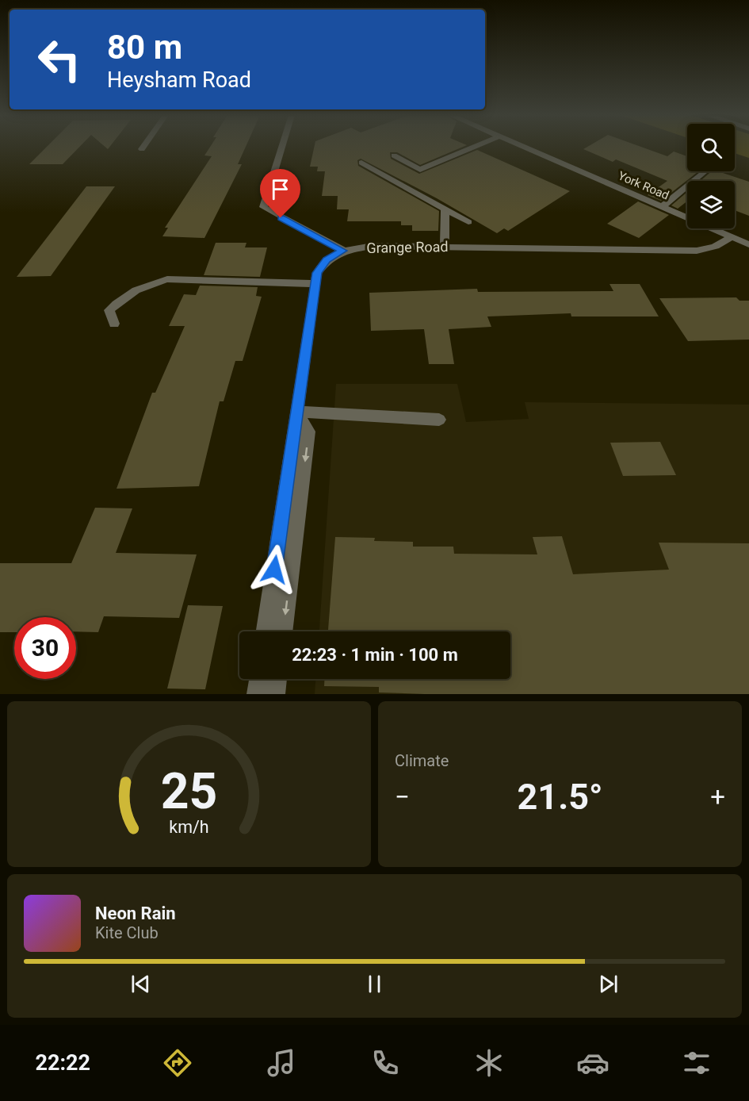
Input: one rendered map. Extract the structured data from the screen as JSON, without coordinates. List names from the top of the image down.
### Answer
{
  "streets": {
    "street": ["York Road", "Grange Road"]
  },
  "crossings": [
    ["York Road", "Grange Road"]
  ],
  "page": {
    "turn": ["80 m", "Heysham Road"],
    "limit": "30",
    "trip": "22:23 · 1 min · 100 m",
    "tile": "Climate",
    "heat": ["−", "21.5°", "+"],
    "song": ["Neon Rain", "Kite Club"],
    "tabs": "22:22",
    "gauge": ["25", "km/h"]
  }
}
